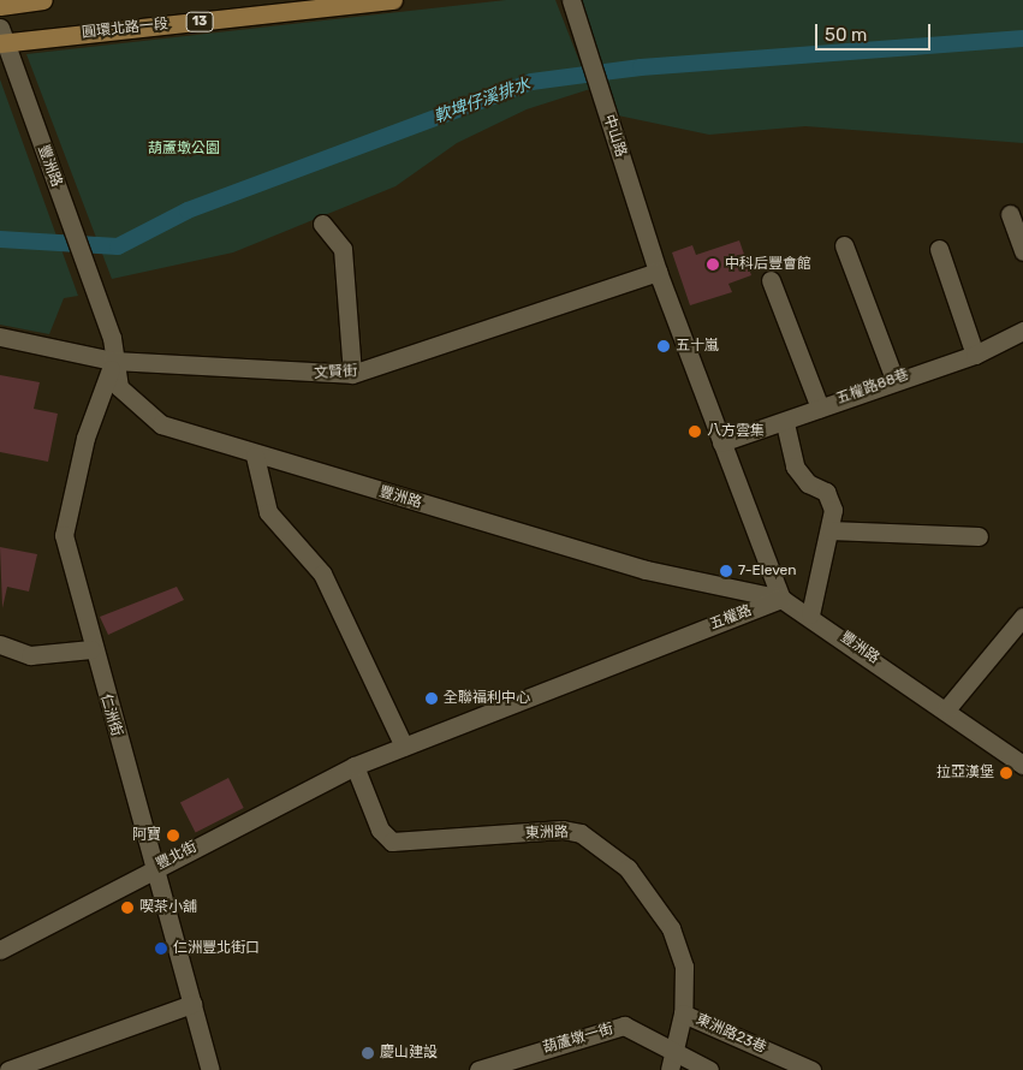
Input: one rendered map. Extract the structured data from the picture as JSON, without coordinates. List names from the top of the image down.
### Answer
{
  "streets": {
    "main road": ["13", "圓環北路一段"],
    "street": [
      "中山路",
      "豐洲路",
      "文賢街",
      "五權路88巷",
      "五權路",
      "仁洲街",
      "東洲路",
      "豐北街",
      "東洲路23巷",
      "葫蘆墩一街"
    ]
  },
  "crossings": [
    ["圓環北路一段", "豐洲路"],
    ["中山路", "文賢街"],
    ["豐洲路", "文賢街"],
    ["豐洲路", "五權路"],
    ["豐洲路", "仁洲街"],
    ["文賢街", "仁洲街"],
    ["五權路", "東洲路"],
    ["五權路", "豐北街"],
    ["仁洲街", "豐北街"],
    ["東洲路", "豐北街"],
    ["東洲路", "東洲路23巷"],
    ["東洲路", "葫蘆墩一街"]
  ],
  "water": ["軟埤仔溪排水"],
  "parks": ["葫蘆墩公園"],
  "places": [
    "中科后豐會館",
    "五十嵐",
    "八方雲集",
    "7-Eleven",
    "全聯福利中心",
    "拉亞漢堡",
    "阿寶",
    "喫茶小舖",
    "仁洲豐北街口",
    "慶山建設"
  ],
  "scale_bar": "50 m"
}
